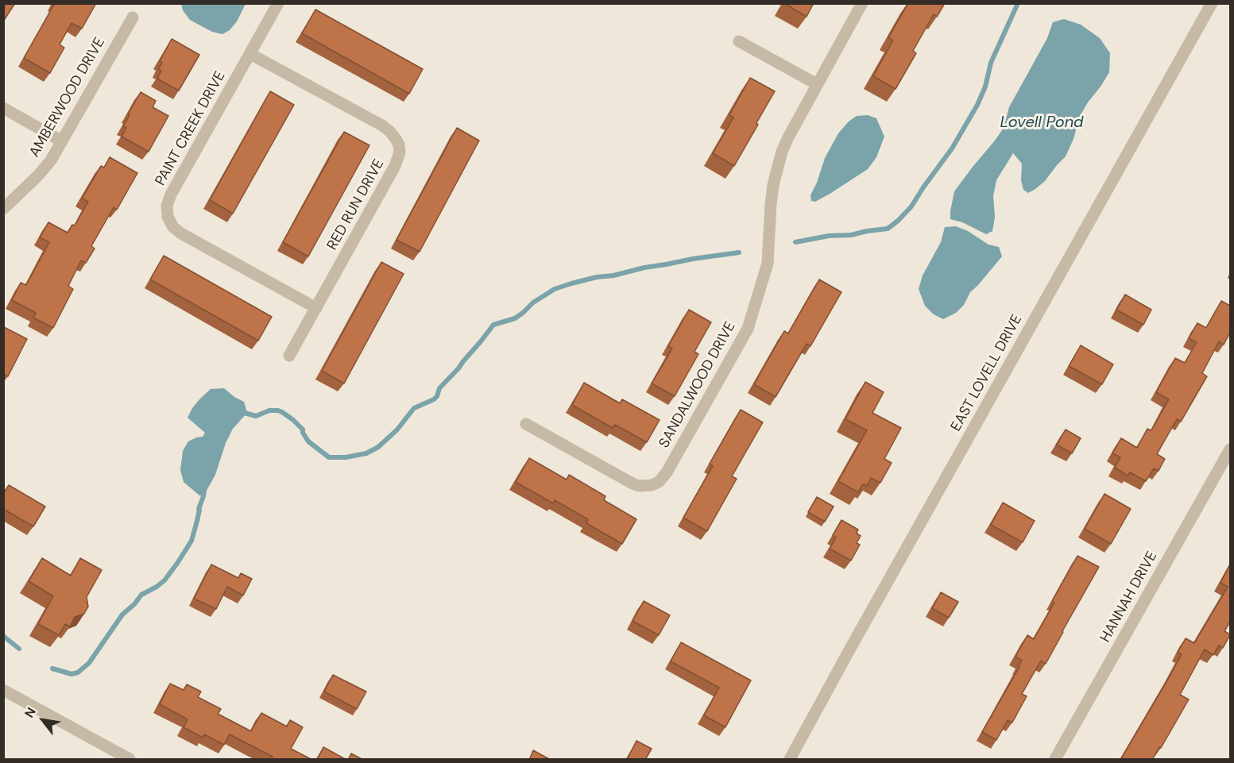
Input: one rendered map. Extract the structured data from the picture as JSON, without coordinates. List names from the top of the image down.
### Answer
{
  "streets": {
    "street": [
      "AMBERWOOD DRIVE",
      "PAINT CREEK DRIVE",
      "RED RUN DRIVE",
      "EAST LOVELL DRIVE",
      "SANDALWOOD DRIVE",
      "HANNAH DRIVE"
    ]
  },
  "crossings": [
    ["PAINT CREEK DRIVE", "RED RUN DRIVE"]
  ],
  "water": ["Lovell Pond"],
  "north": "top left"
}
